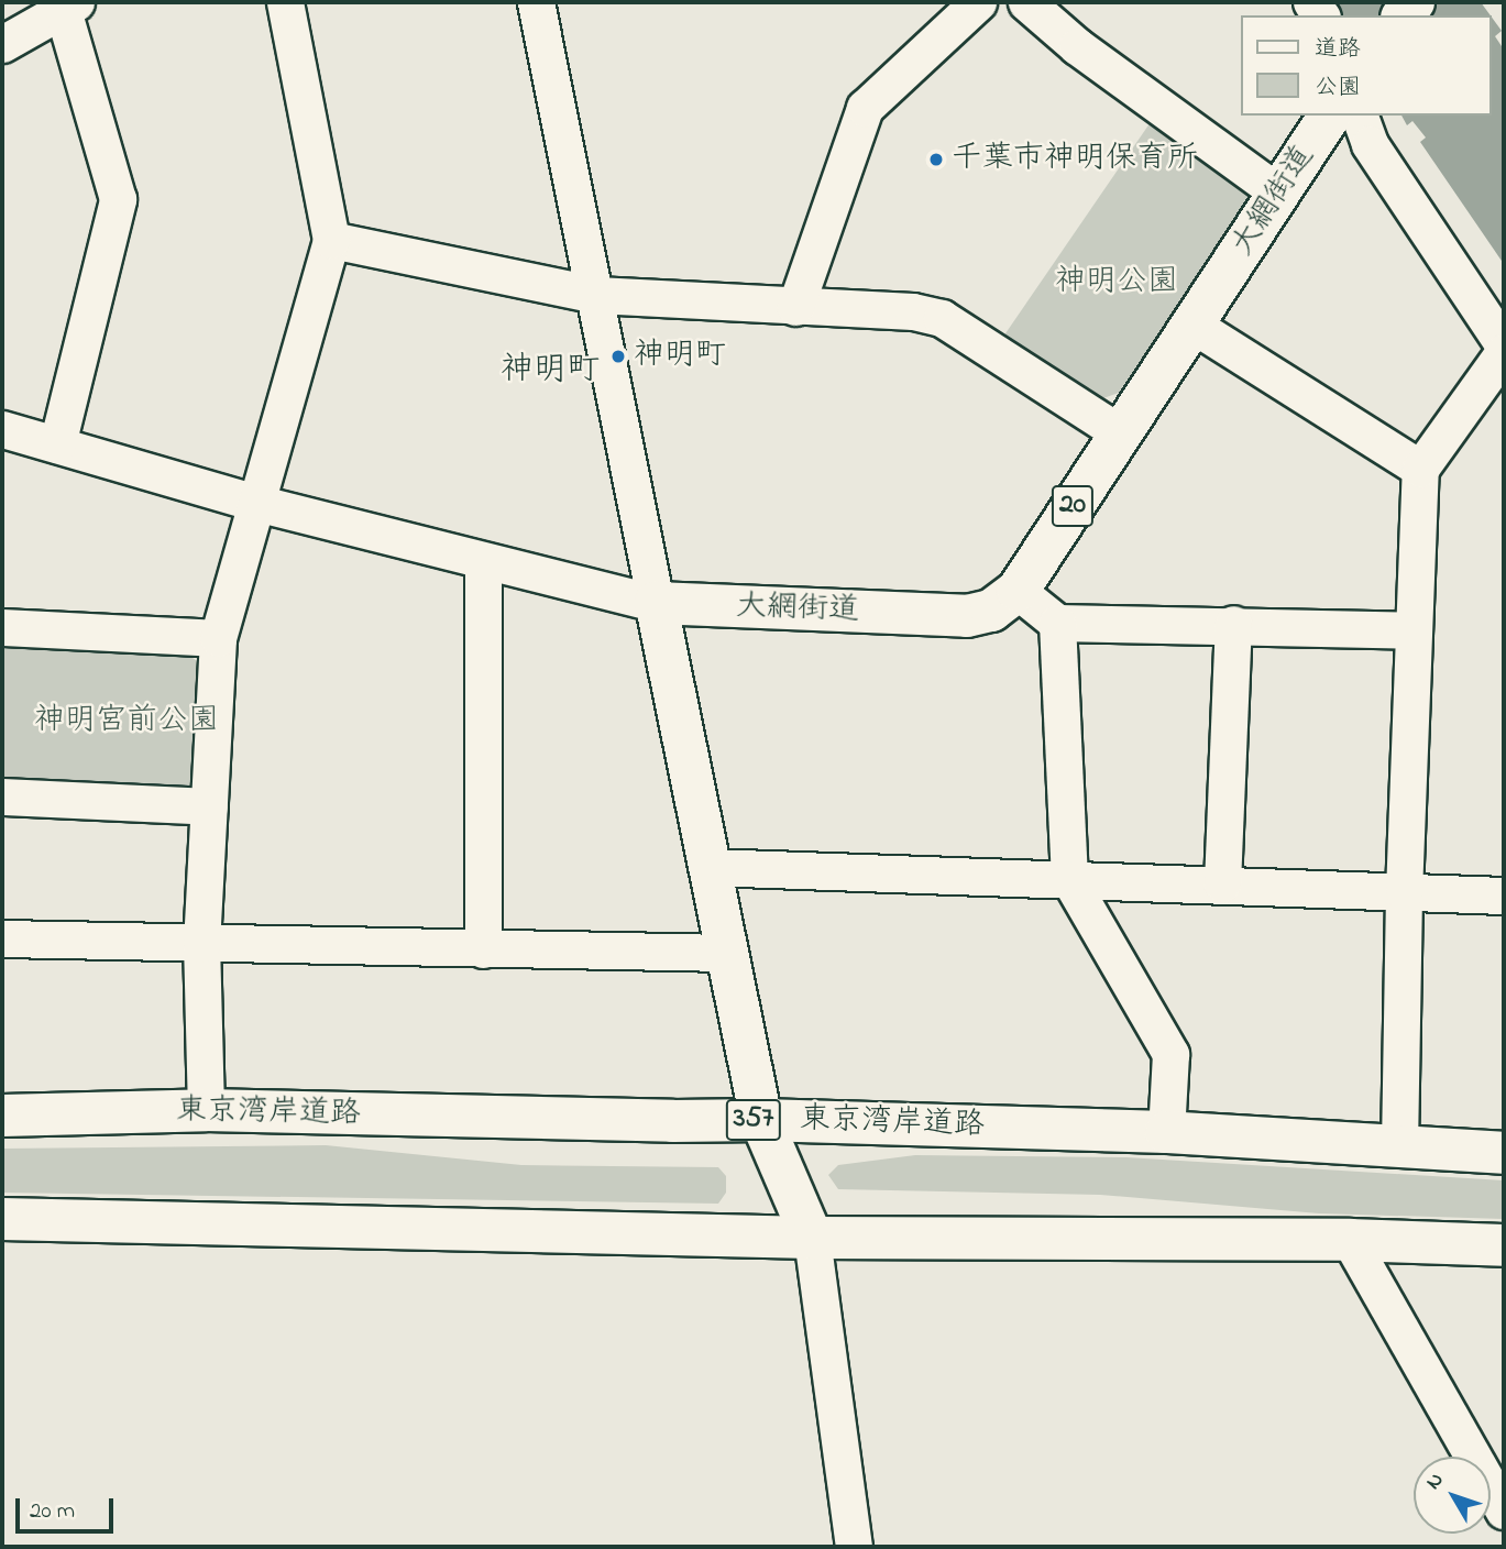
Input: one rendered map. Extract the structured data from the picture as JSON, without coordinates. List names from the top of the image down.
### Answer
{
  "streets": {
    "main road": [
      "大網街道",
      "20",
      "東京湾岸道路",
      "357"
    ]
  },
  "districts": ["神明町"],
  "parks": ["神明公園", "神明宮前公園"],
  "places": ["千葉市神明保育所", "神明町"],
  "legend": ["道路", "公園"],
  "scale_bar": "20 m",
  "north": "top left"
}
